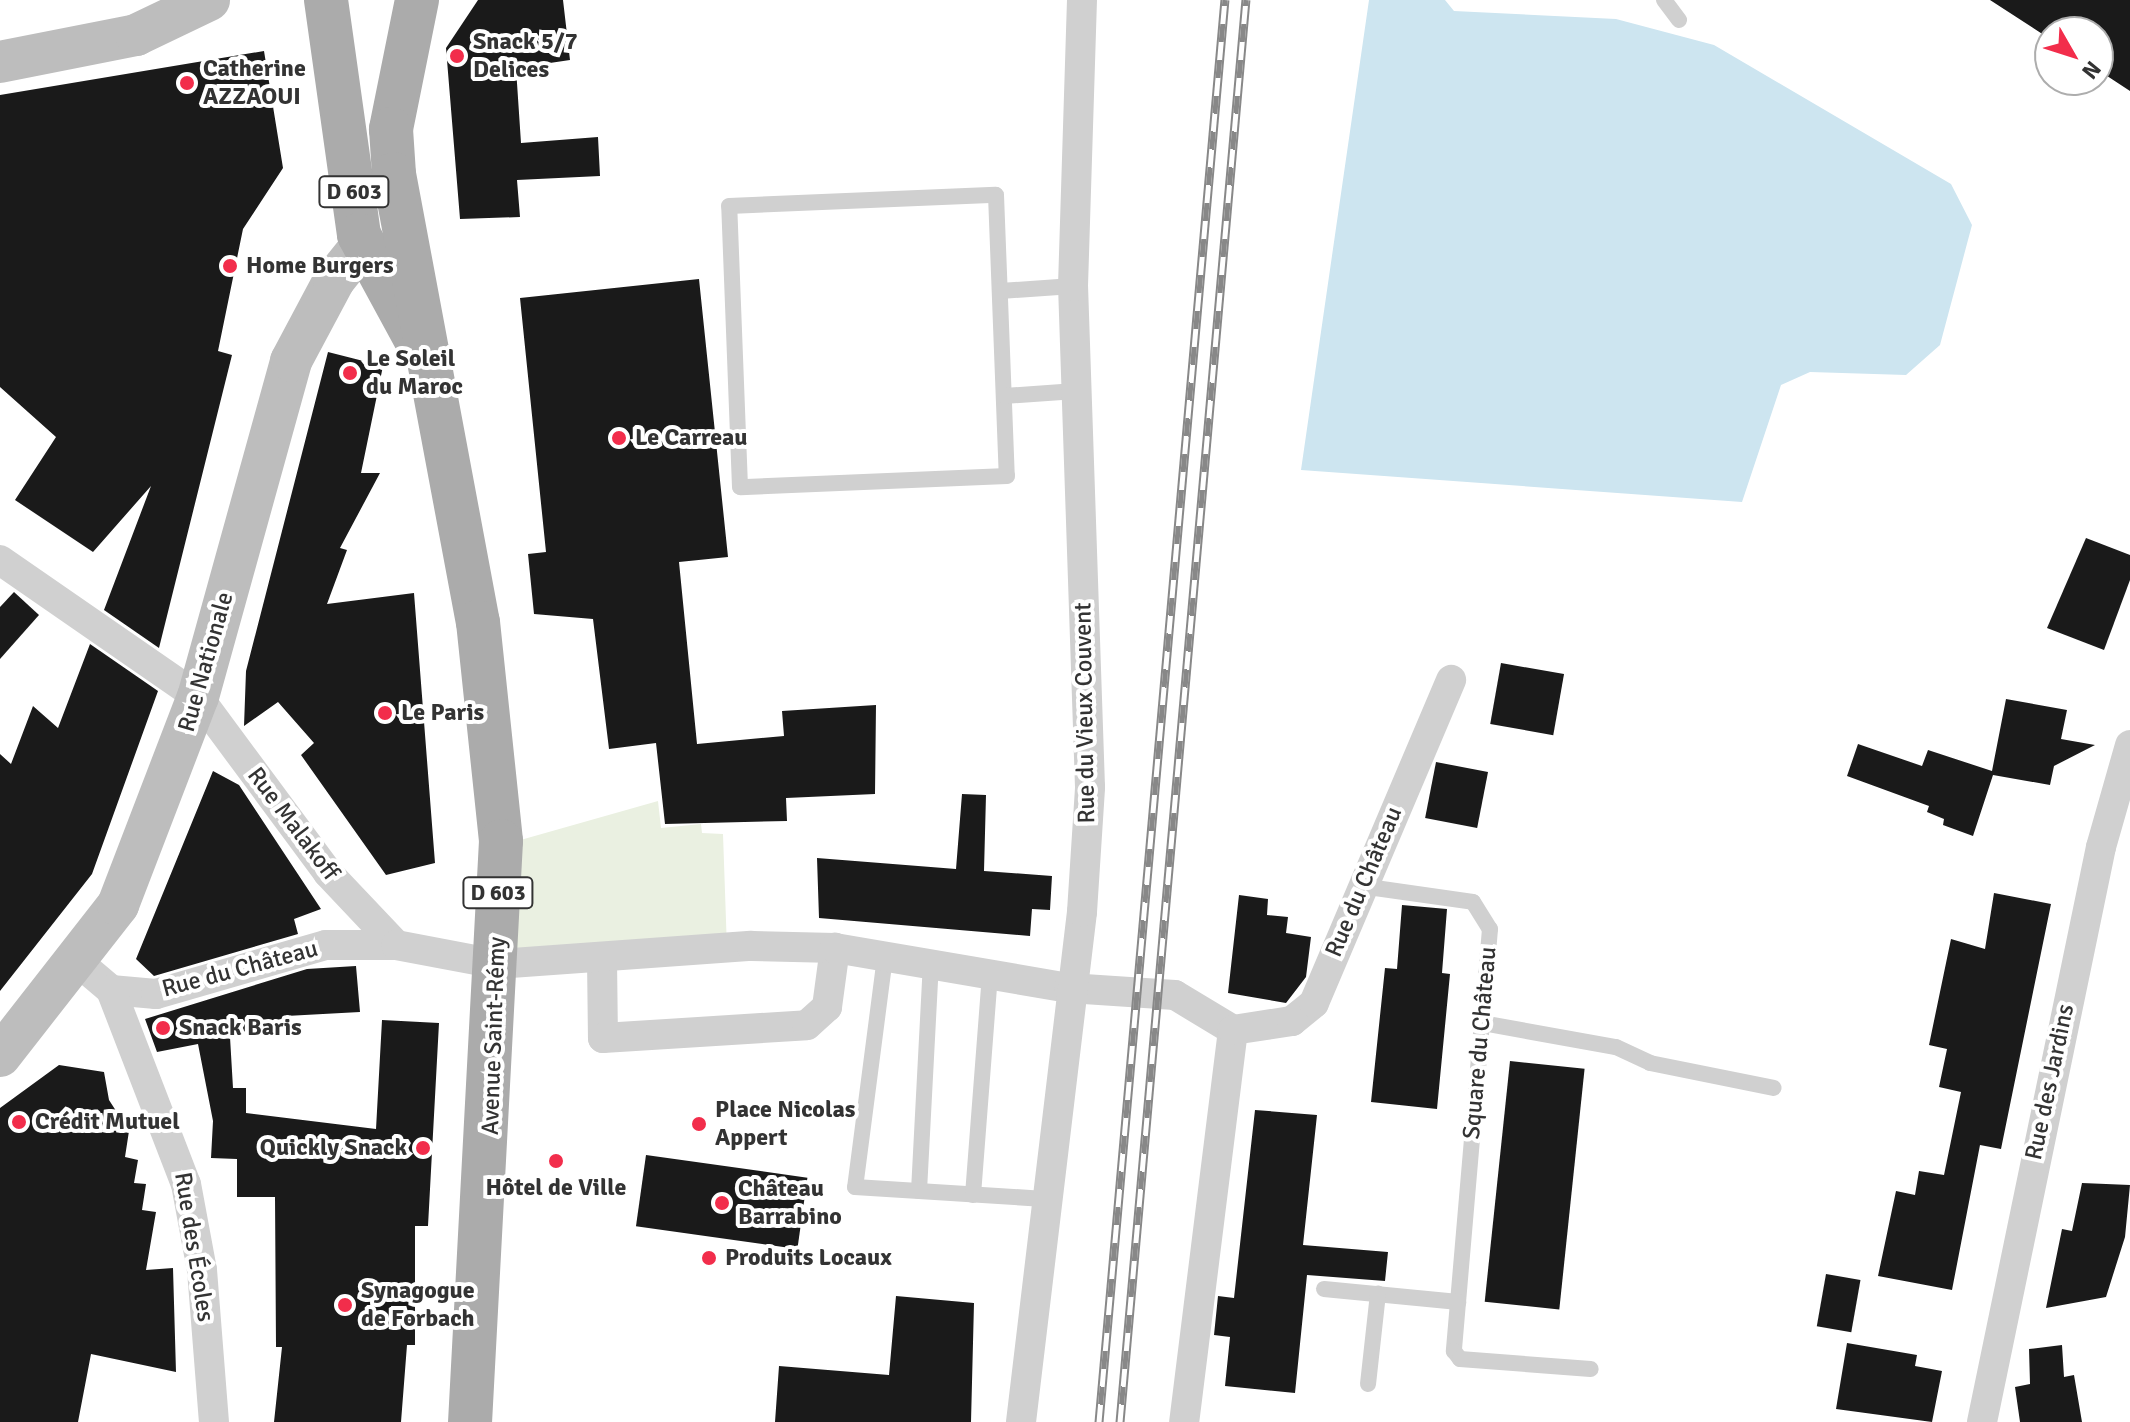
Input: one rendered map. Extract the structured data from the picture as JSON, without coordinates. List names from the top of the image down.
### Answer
{
  "streets": {
    "main road": ["D 603", "Avenue Saint-Rémy"],
    "street": [
      "Rue Nationale",
      "Rue du Vieux Couvent",
      "Rue Malakoff",
      "Rue du Château",
      "Rue des Jardins",
      "Rue des Écoles"
    ],
    "lane": ["Square du Château"]
  },
  "crossings": [
    ["Rue Nationale", "Rue Malakoff"],
    ["Rue Nationale", "Avenue Saint-Rémy"],
    ["Rue du Vieux Couvent", "Rue du Château"],
    ["Rue Malakoff", "Rue du Château"],
    ["Rue du Château", "Avenue Saint-Rémy"],
    ["Rue du Château", "Square du Château"],
    ["Rue du Château", "Rue des Écoles"]
  ],
  "places": [
    "Snack 5/7 Delices",
    "Catherine AZZAOUI",
    "Home Burgers",
    "Le Soleil du Maroc",
    "Le Carreau",
    "Le Paris",
    "Snack Baris",
    "Crédit Mutuel",
    "Place Nicolas Appert",
    "Quickly Snack",
    "Hôtel de Ville",
    "Château Barrabino",
    "Produits Locaux",
    "Synagogue de Forbach"
  ],
  "north": "bottom right"
}
